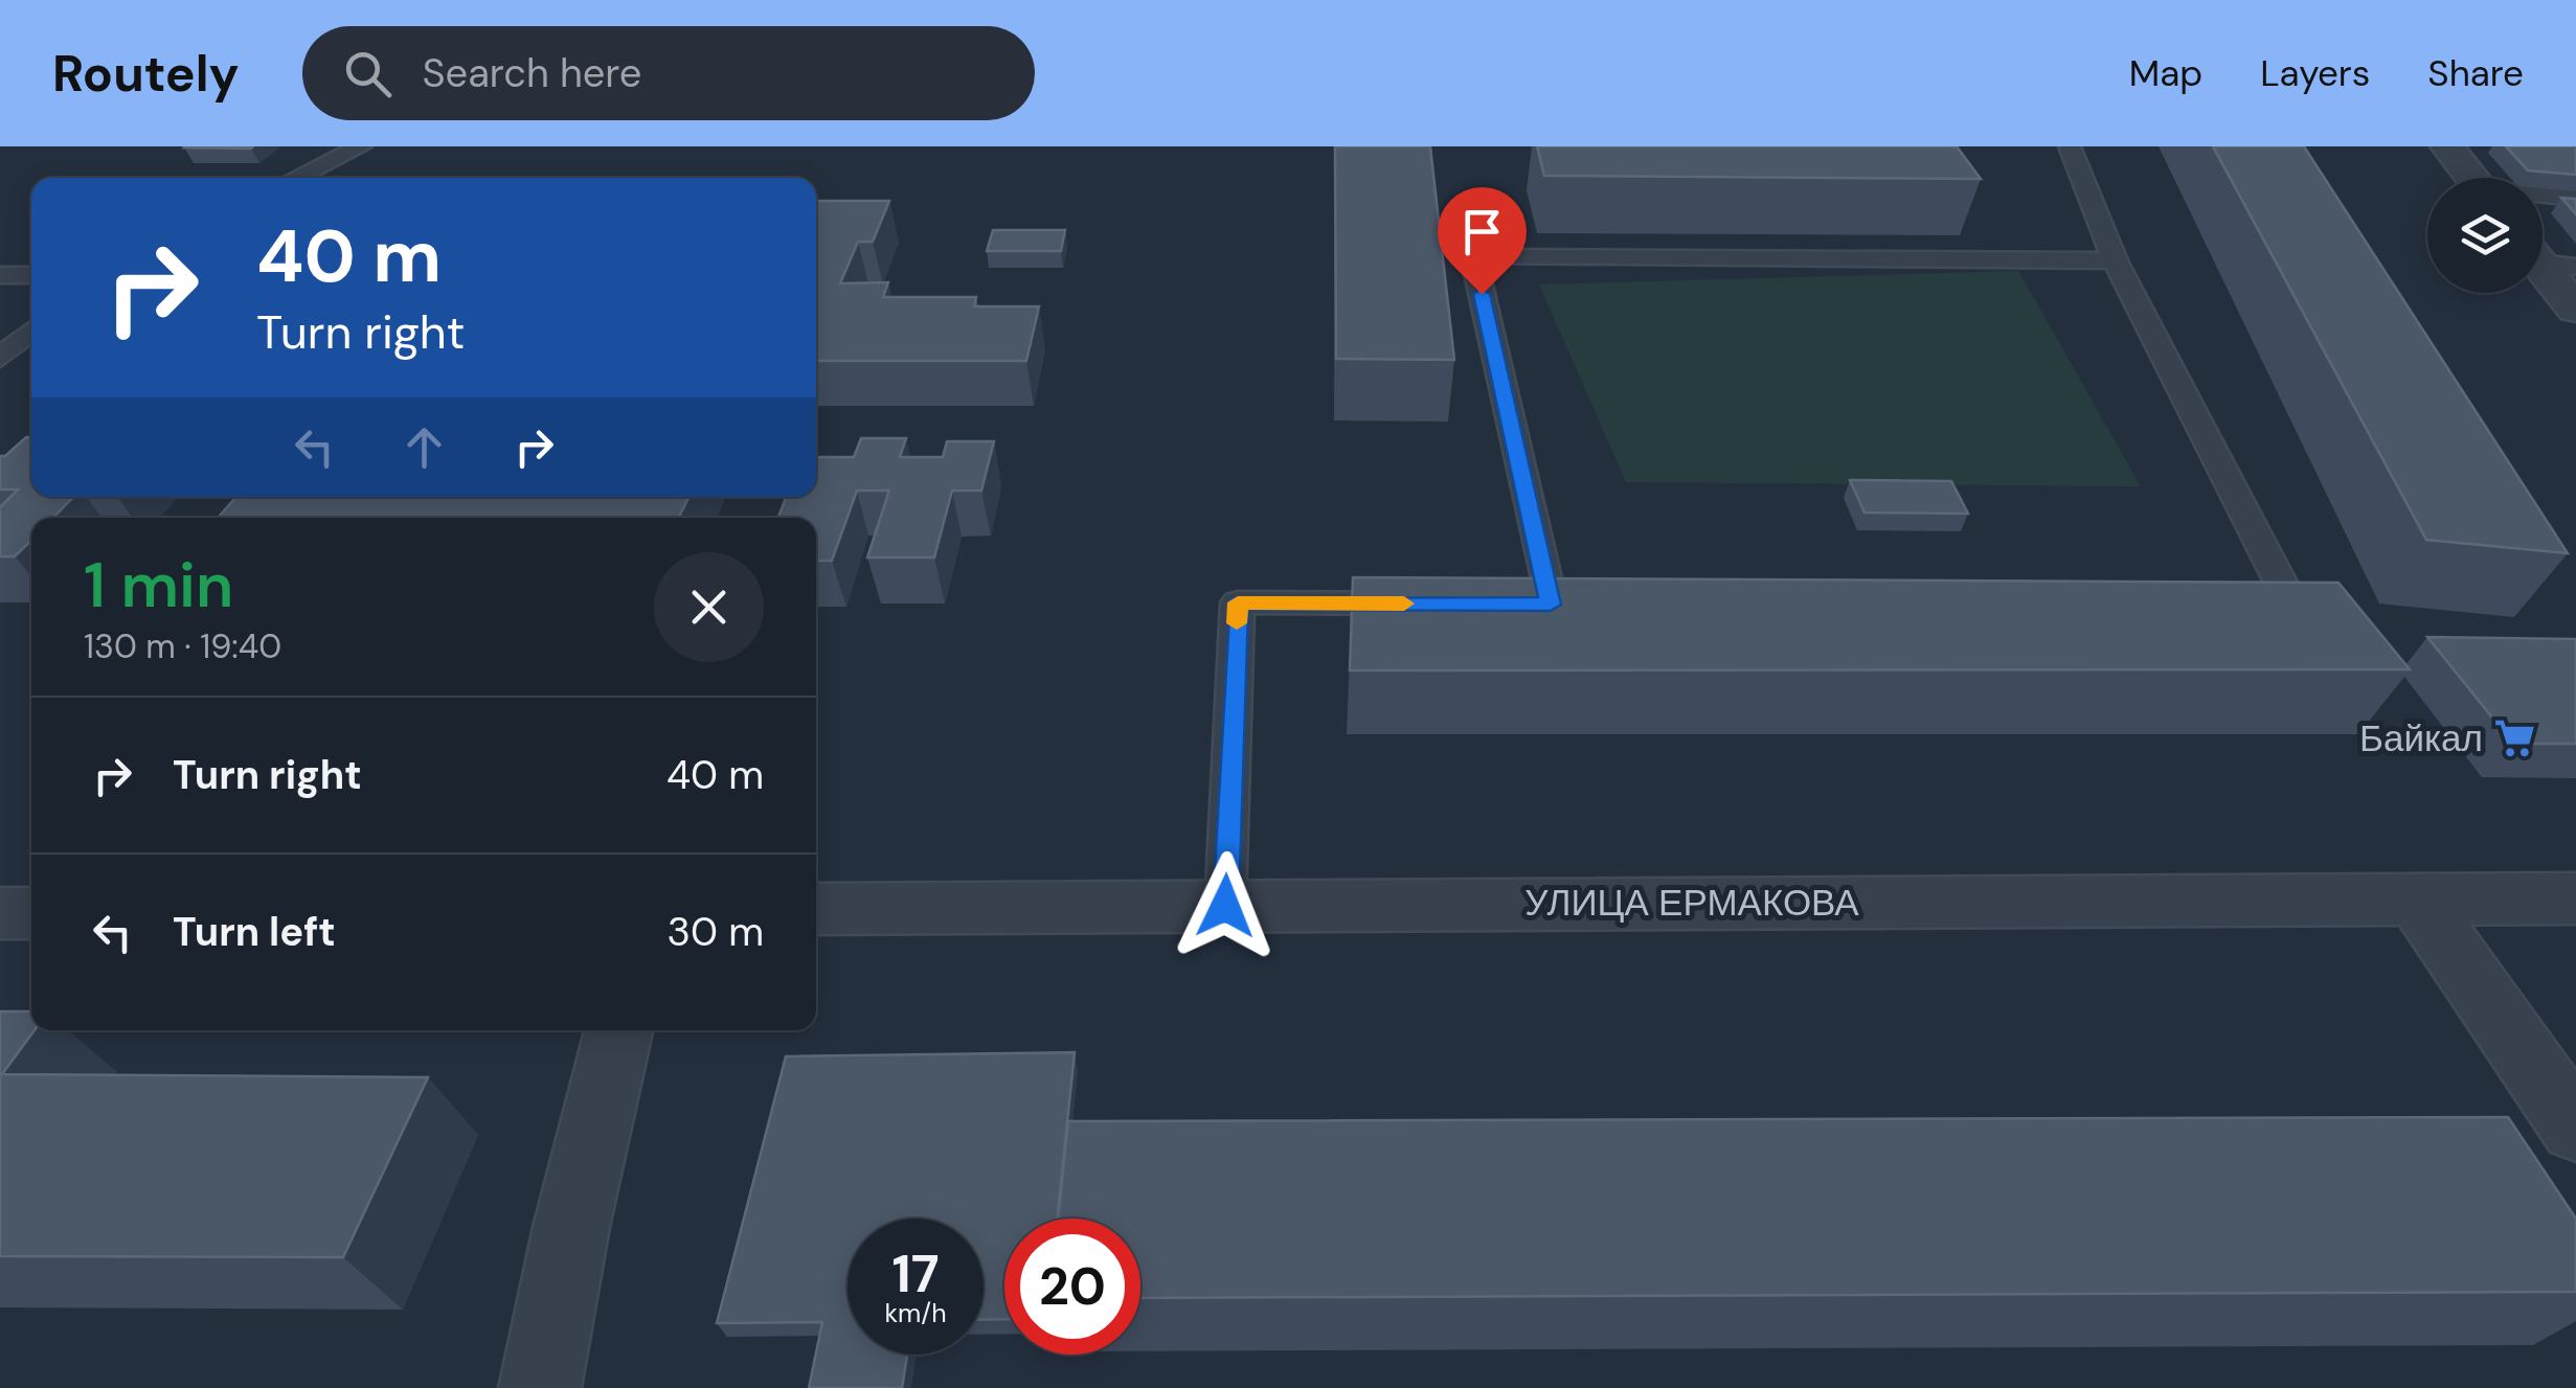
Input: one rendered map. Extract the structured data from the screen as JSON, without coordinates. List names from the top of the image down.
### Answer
{
  "streets": {
    "street": ["УЛИЦА ЕРМАКОВА"]
  },
  "places": {
    "supermarket": ["Байкал"]
  },
  "page": {
    "header": "Routely",
    "search": "Search here",
    "nav": ["Map", "Layers", "Share"],
    "turn": ["40 m", "Turn right"],
    "heading": ["1 min", "130 m · 19:40"],
    "list": [
      {
        "name": "Turn right",
        "value": "40 m"
      },
      {
        "name": "Turn left",
        "value": "30 m"
      }
    ],
    "speed": "17 km/h",
    "limit": "20"
  }
}
